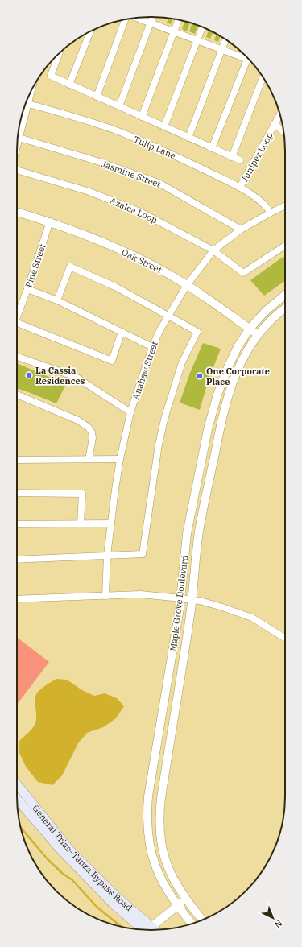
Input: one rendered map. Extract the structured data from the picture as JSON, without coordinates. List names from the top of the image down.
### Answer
{
  "streets": {
    "main road": ["General Trias–Tanza Bypass Road"],
    "street": [
      "Tulip Lane",
      "Juniper Loop",
      "Jasmine Street",
      "Azalea Loop",
      "Oak Street",
      "Pine Street",
      "Anahaw Street",
      "Maple Grove Boulevard"
    ]
  },
  "crossings": [
    ["Tulip Lane", "Juniper Loop"],
    ["Tulip Lane", "Anahaw Street"],
    ["Jasmine Street", "Anahaw Street"],
    ["Azalea Loop", "Anahaw Street"],
    ["Oak Street", "Pine Street"],
    ["Oak Street", "Anahaw Street"],
    ["Oak Street", "Maple Grove Boulevard"]
  ],
  "places": ["La Cassia Residences", "One Corporate Place"],
  "north": "bottom right"
}
